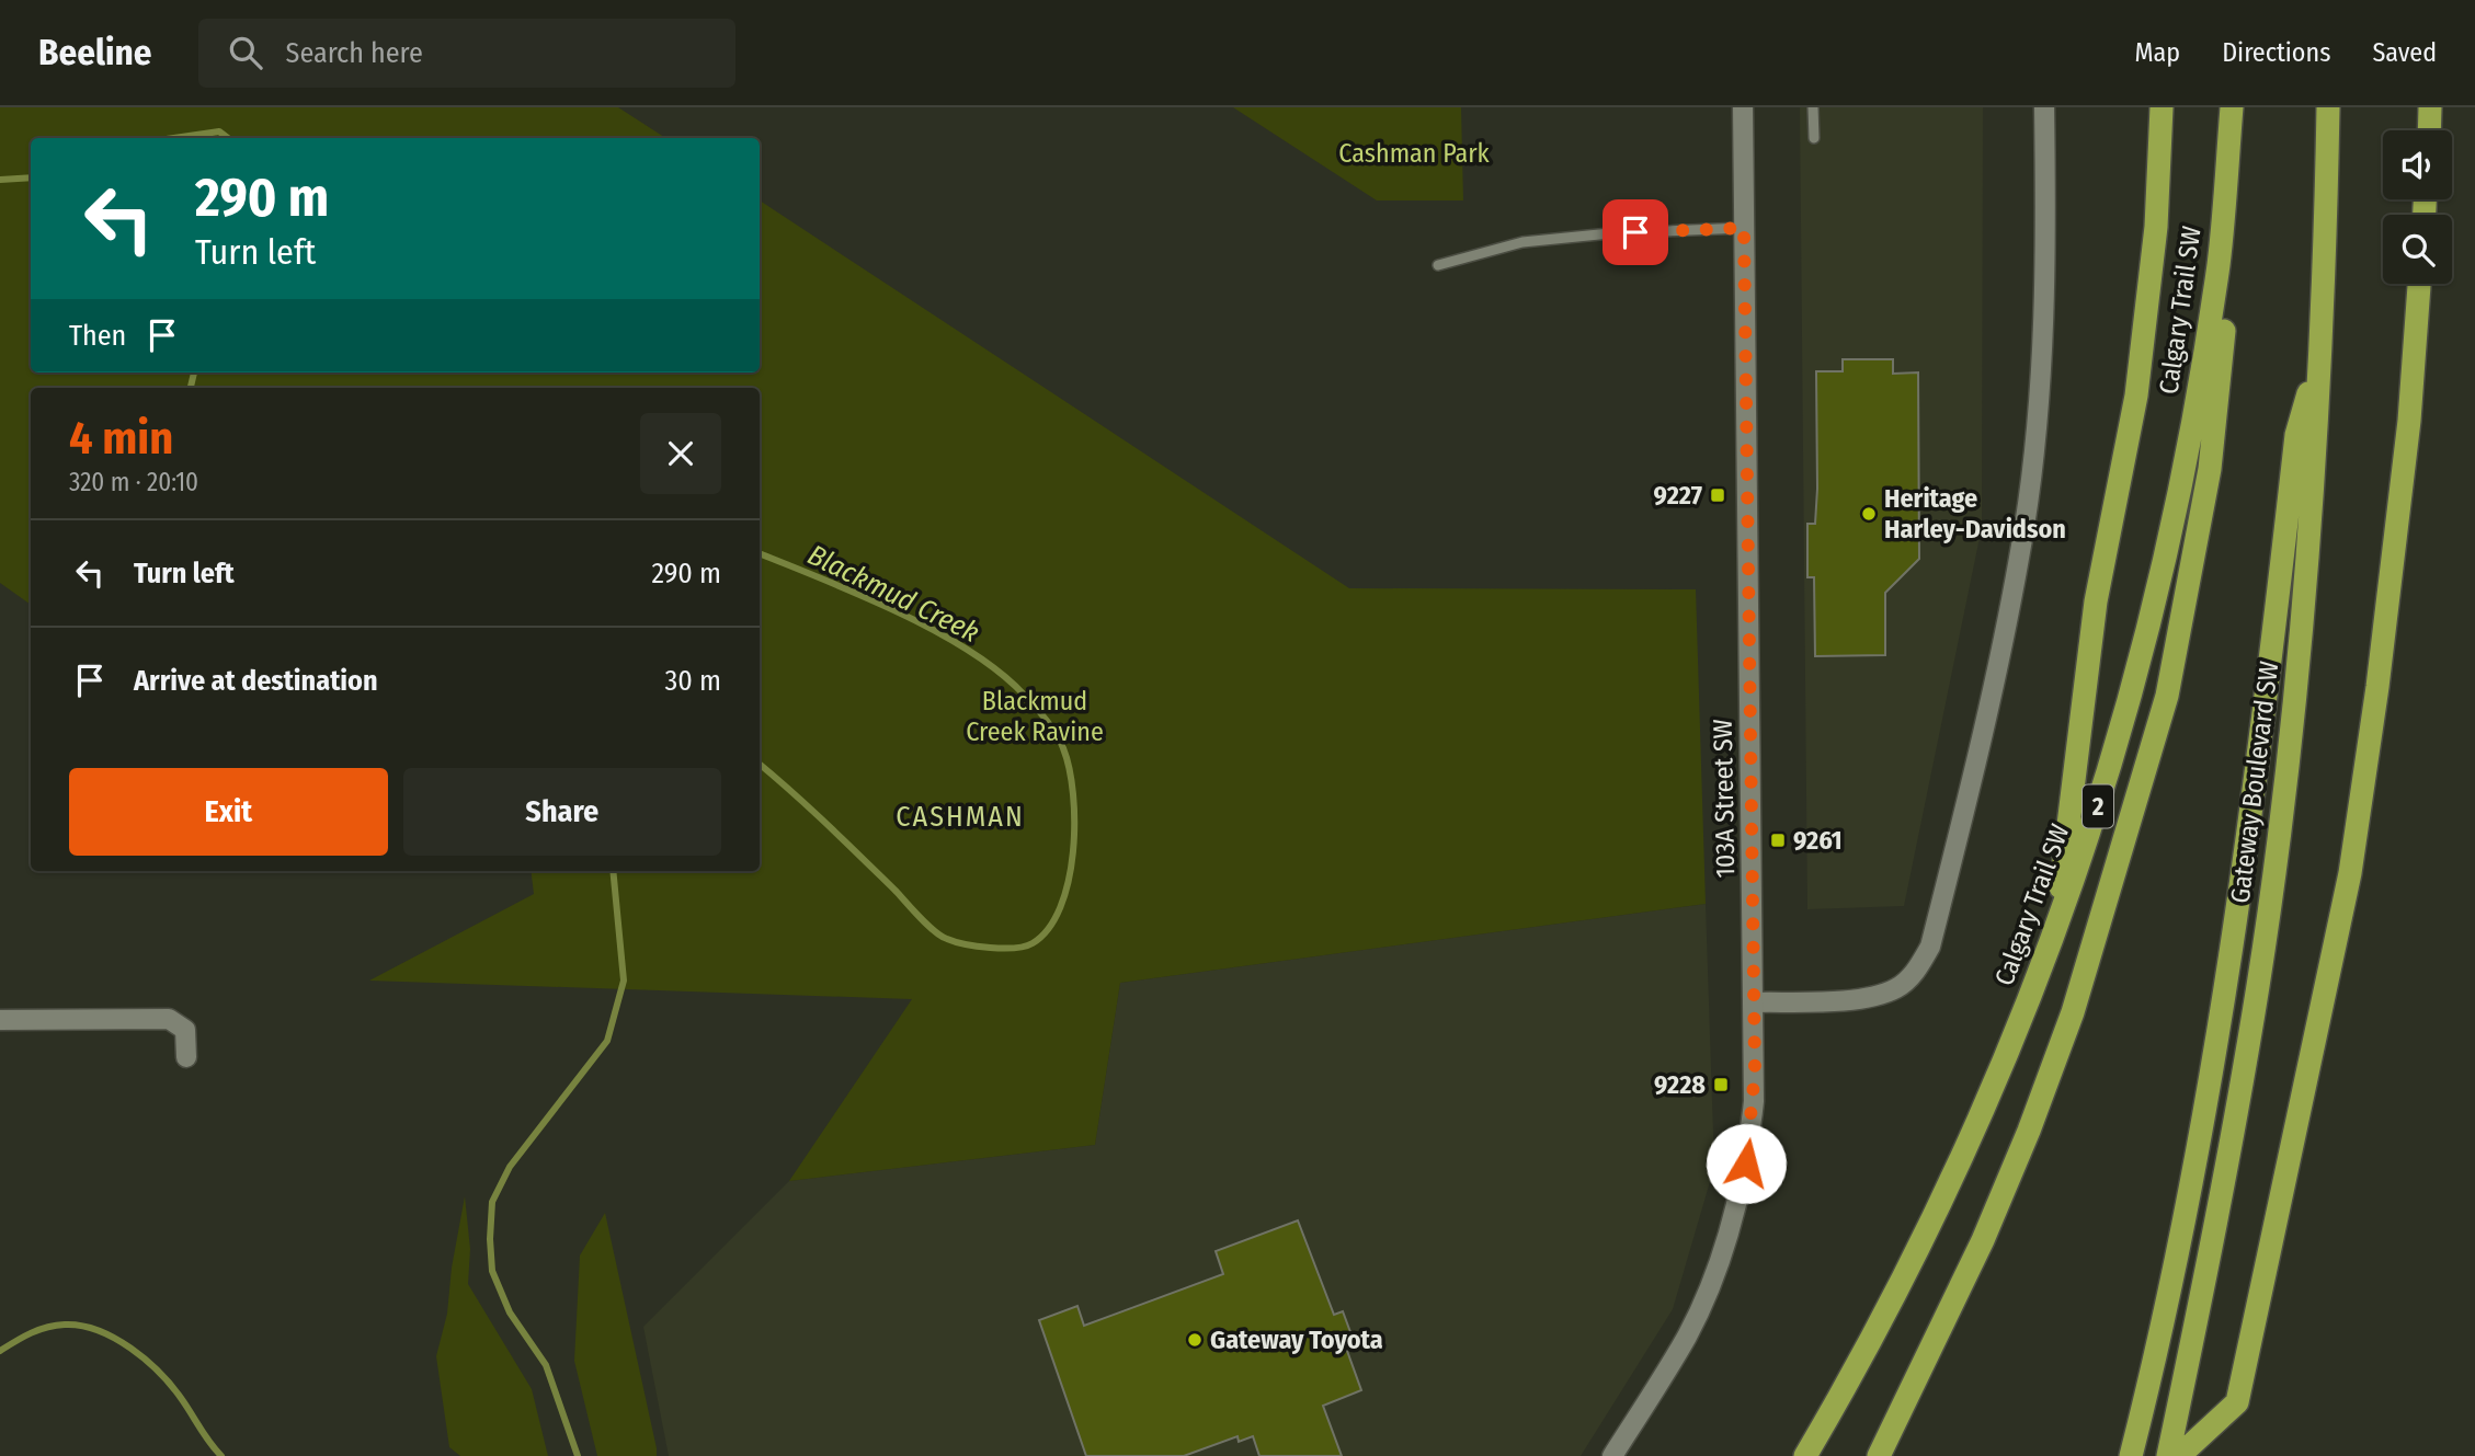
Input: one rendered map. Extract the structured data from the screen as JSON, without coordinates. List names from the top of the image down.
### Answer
{
  "streets": {
    "highway": ["Calgary Trail SW", "Gateway Boulevard SW", "2"],
    "street": ["103A Street SW"]
  },
  "districts": ["CASHMAN"],
  "water": ["Blackmud Creek"],
  "parks": ["Cashman Park", "Blackmud Creek Ravine"],
  "places": {
    "transit": ["9227", "9261", "9228"],
    "other": ["Heritage Harley-Davidson", "Gateway Toyota"]
  },
  "page": {
    "header": "Beeline",
    "search": "Search here",
    "nav": ["Map", "Directions", "Saved"],
    "turn": ["290 m", "Turn left"],
    "then": "Then",
    "heading": ["4 min", "320 m · 20:10"],
    "list": [
      {
        "name": "Turn left",
        "value": "290 m"
      },
      {
        "name": "Arrive at destination",
        "value": "30 m"
      }
    ],
    "buttons": ["Exit", "Share"]
  }
}
